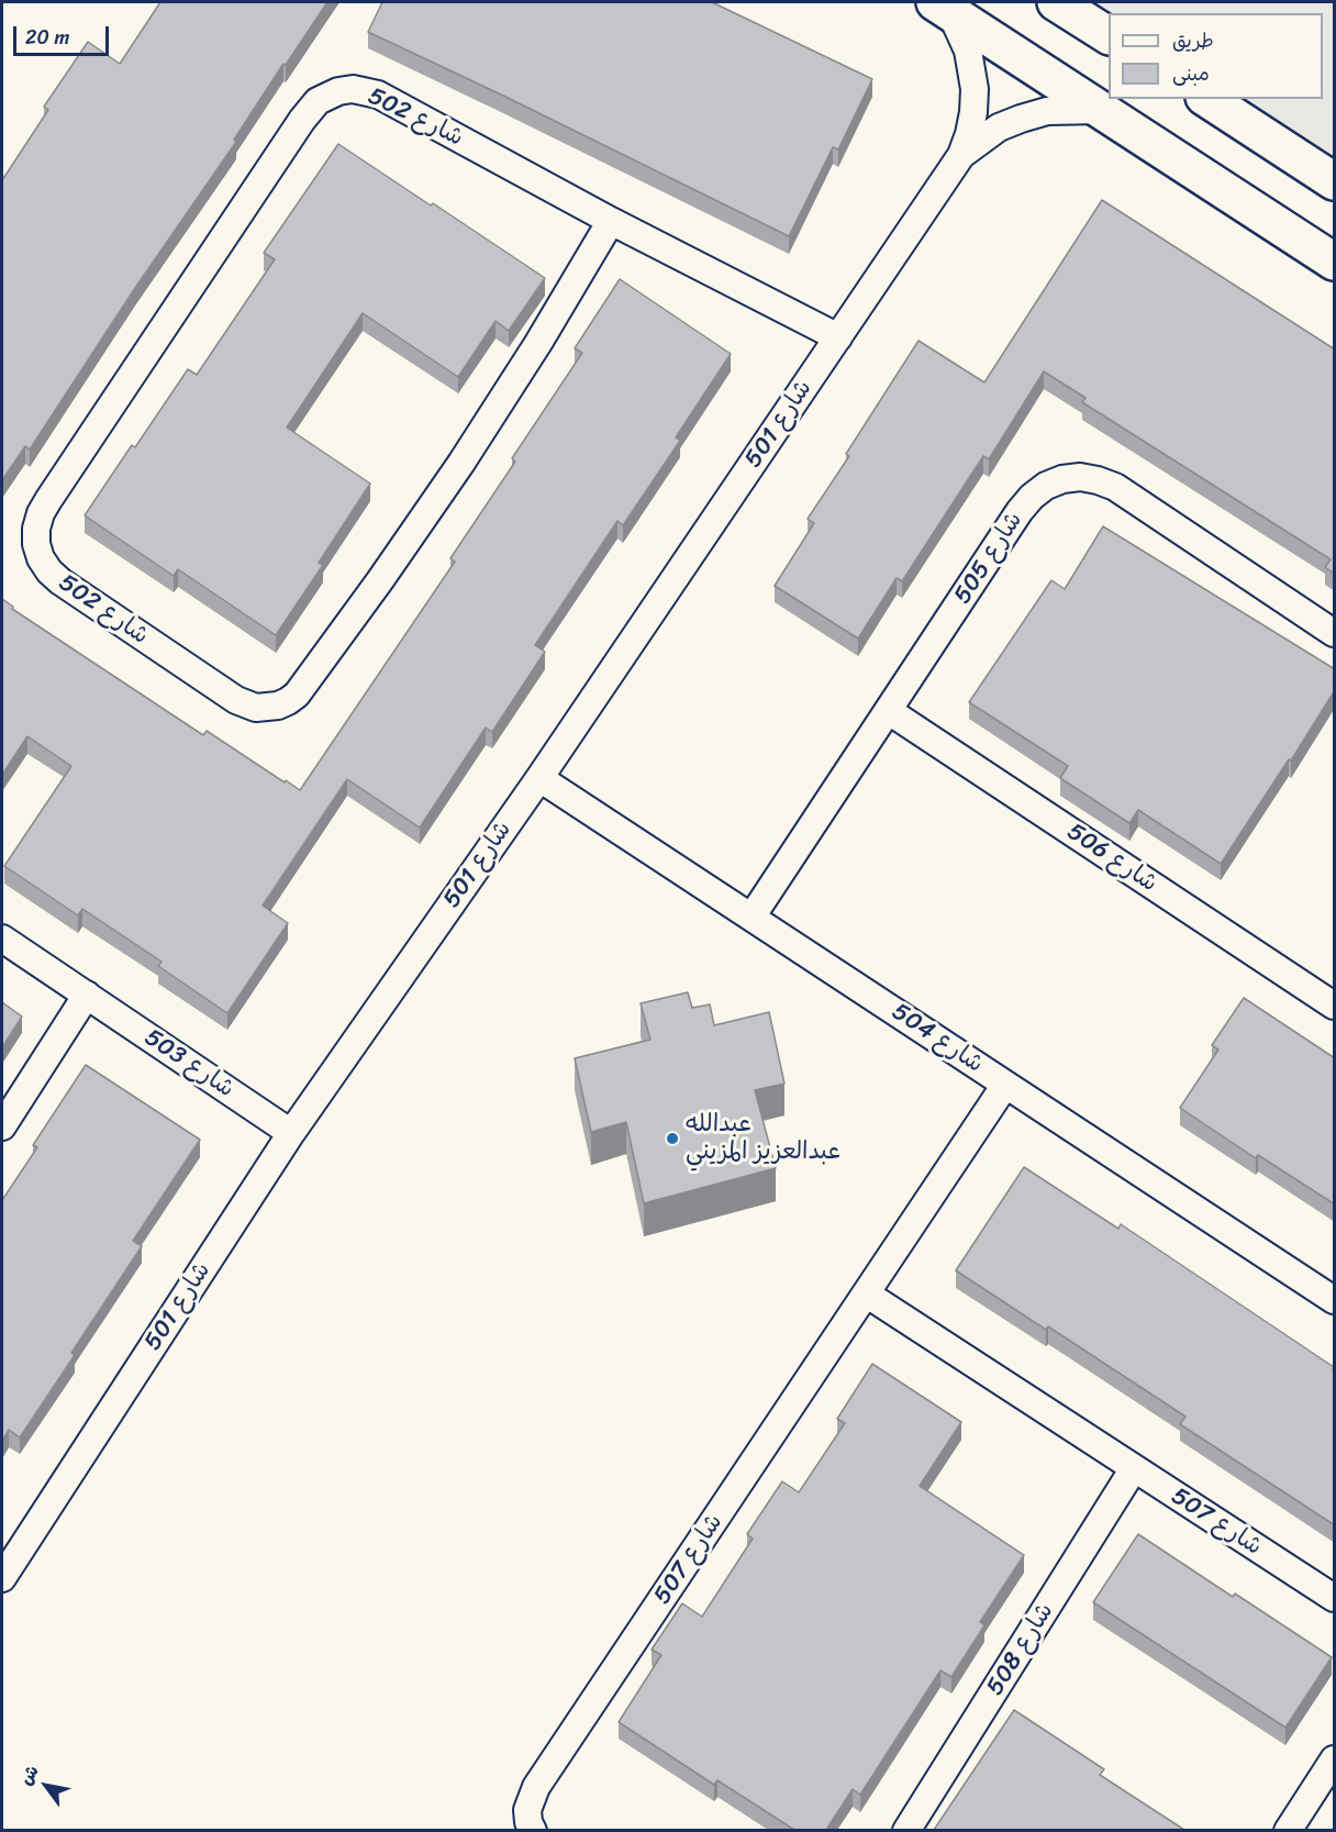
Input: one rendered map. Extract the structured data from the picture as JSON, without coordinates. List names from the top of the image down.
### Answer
{
  "streets": {
    "street": [
      "شارع 502",
      "شارع 501",
      "شارع 505",
      "شارع 506",
      "شارع 504",
      "شارع 503",
      "شارع 507",
      "شارع 508"
    ]
  },
  "crossings": [
    ["شارع 502", "شارع 501"],
    ["شارع 501", "شارع 504"],
    ["شارع 501", "شارع 503"],
    ["شارع 505", "شارع 506"],
    ["شارع 505", "شارع 504"],
    ["شارع 504", "شارع 507"],
    ["شارع 507", "شارع 508"]
  ],
  "places": ["عبدالله عبدالعزيز المزيني"],
  "legend": ["طريق", "مبنى"],
  "scale_bar": "20 m",
  "north": "top left"
}
